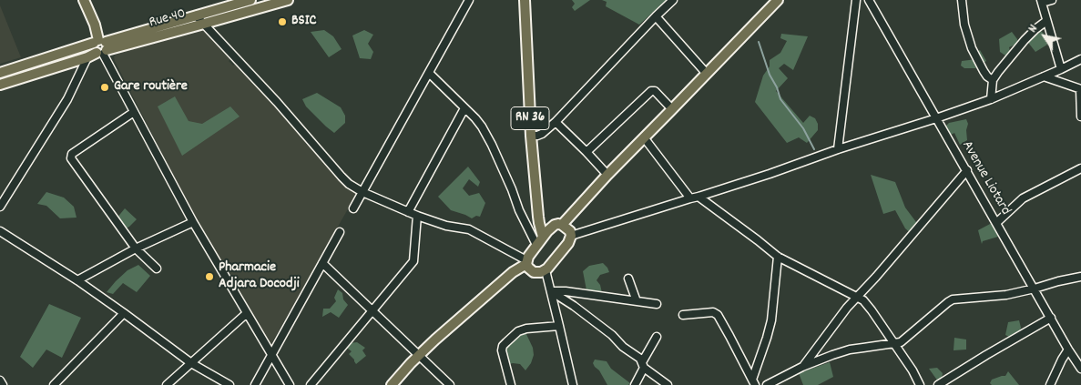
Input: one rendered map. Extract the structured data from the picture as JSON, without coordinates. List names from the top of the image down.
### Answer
{
  "streets": {
    "main road": ["Rue 40", "RN 36"],
    "street": ["Avenue Liotard"]
  },
  "places": ["BSIC", "Gare routière", "Pharmacie Adjara Docodji"],
  "north": "top left"
}
